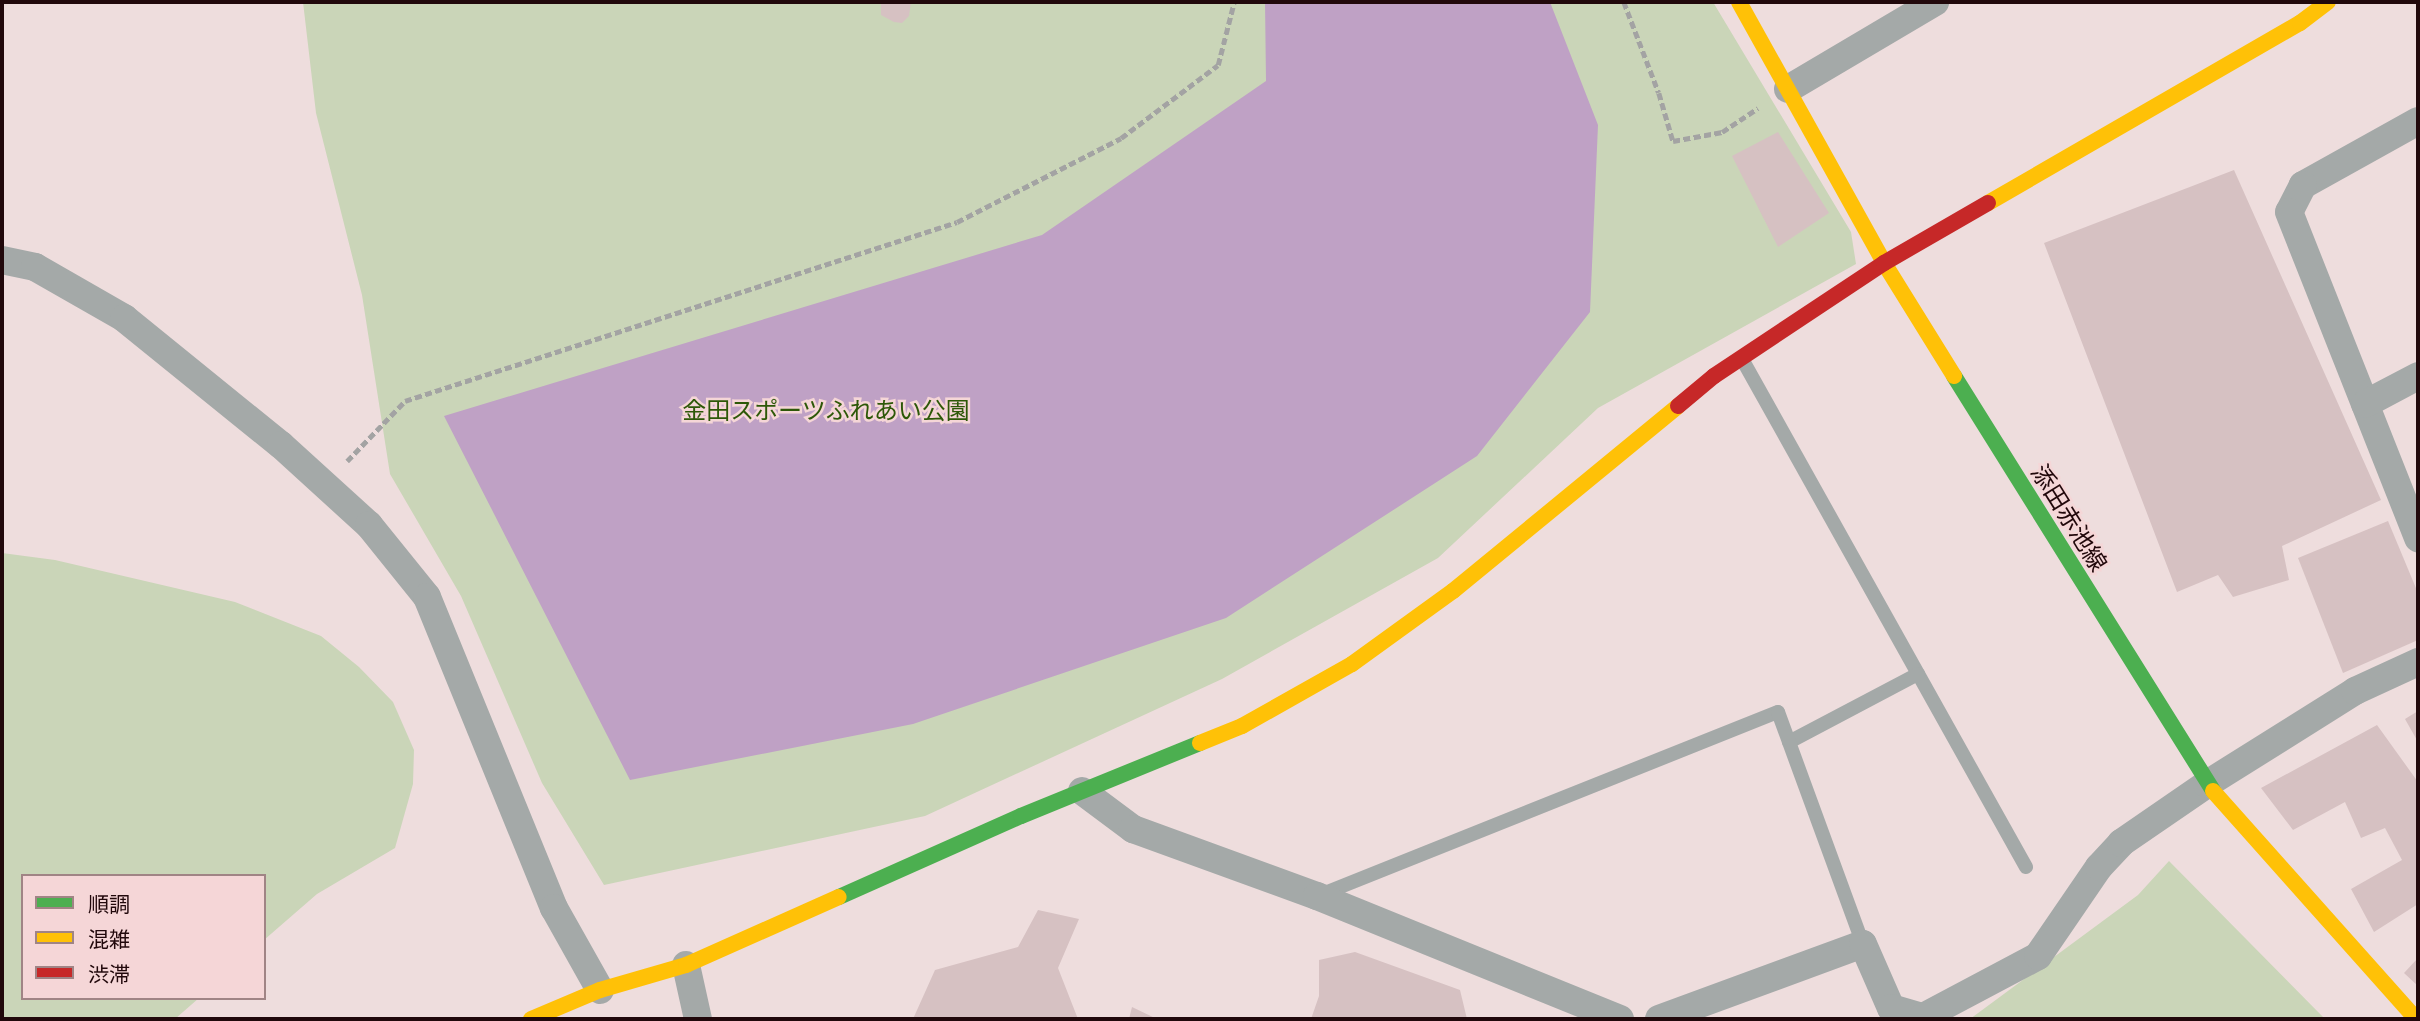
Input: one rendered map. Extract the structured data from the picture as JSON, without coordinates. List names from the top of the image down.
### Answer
{
  "streets": {
    "street": ["添田赤池線"]
  },
  "parks": ["金田スポーツふれあい公園"],
  "legend": ["順調", "混雑", "渋滞"]
}
